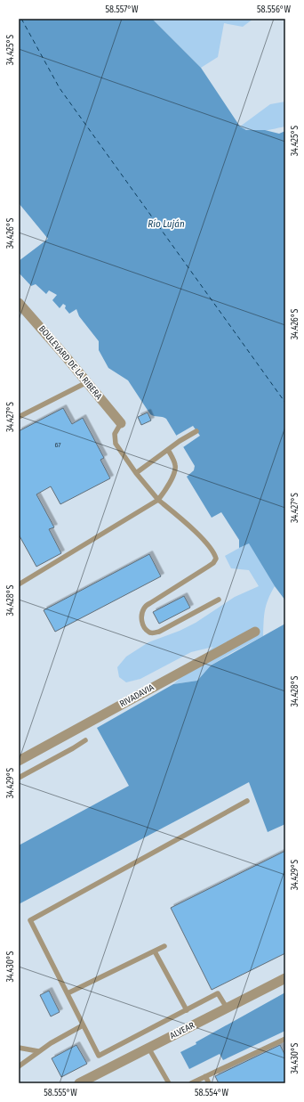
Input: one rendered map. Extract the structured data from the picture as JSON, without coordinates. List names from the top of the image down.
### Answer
{
  "streets": {
    "street": ["BOULEVARD DE LA RIBERA", "RIVADAVIA", "ALVEAR"]
  },
  "water": ["Río Luján"],
  "house_numbers": ["67"],
  "coordinates": [
    "58.557°W",
    "58.556°W",
    "34.425°S",
    "34.426°S",
    "34.427°S",
    "34.428°S",
    "34.429°S",
    "34.430°S",
    "58.555°W",
    "58.554°W"
  ]
}
